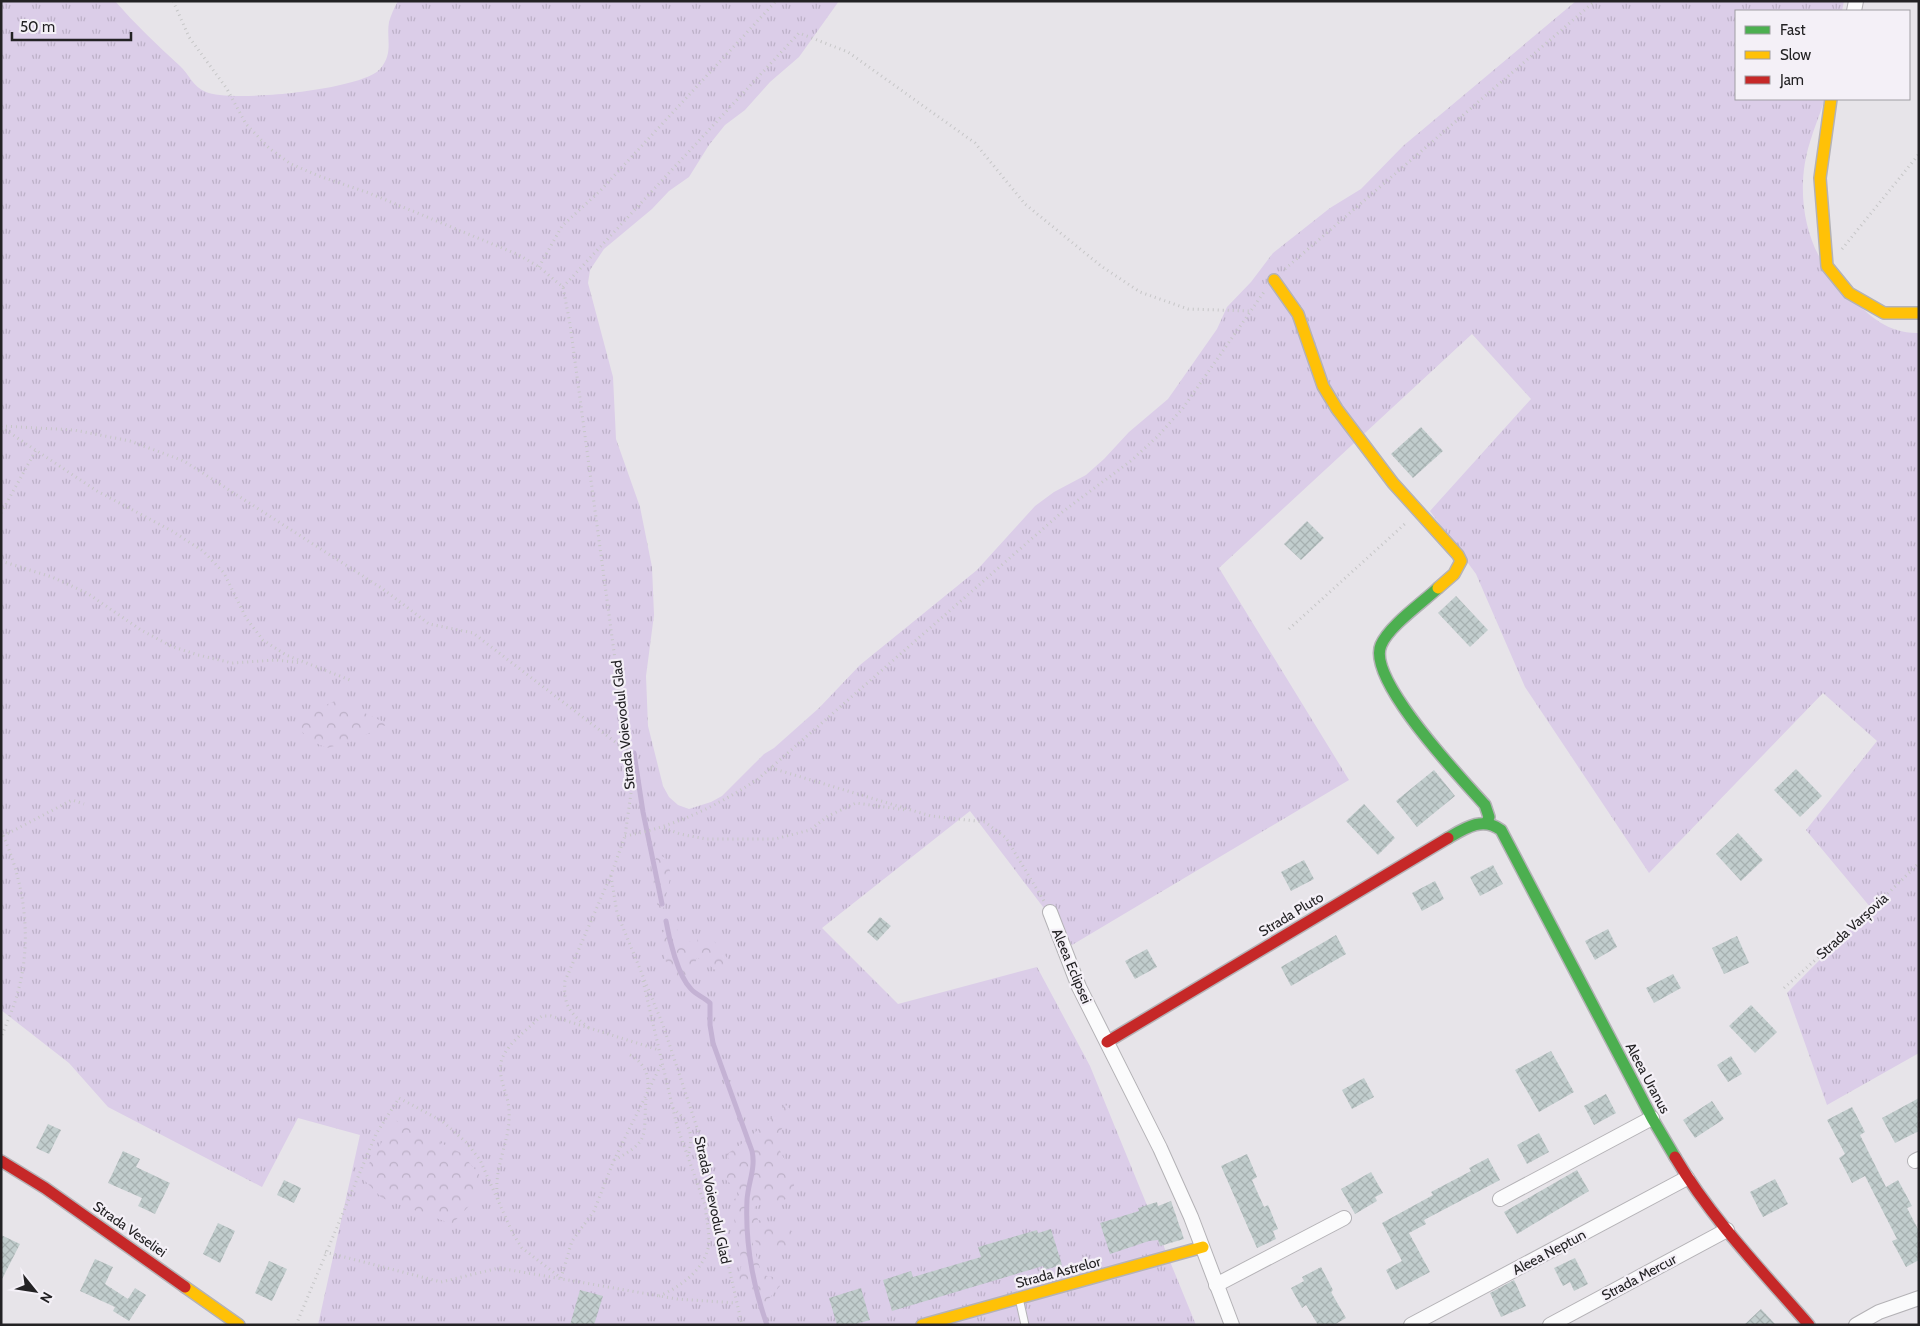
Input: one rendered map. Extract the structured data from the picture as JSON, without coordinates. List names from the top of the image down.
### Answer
{
  "streets": {
    "street": [
      "Strada Pluto",
      "Aleea Eclipsei",
      "Aleea Uranus",
      "Strada Veseliei",
      "Aleea Neptun",
      "Strada Astrelor",
      "Strada Mercur"
    ],
    "path": ["Strada Voievodul Glad", "Strada Varșovia"]
  },
  "crossings": [
    ["Strada Pluto", "Aleea Eclipsei"],
    ["Strada Pluto", "Aleea Uranus"],
    ["Aleea Eclipsei", "Strada Astrelor"],
    ["Aleea Uranus", "Aleea Neptun"],
    ["Aleea Uranus", "Strada Mercur"]
  ],
  "legend": ["Fast", "Slow", "Jam"],
  "scale_bar": "50 m",
  "north": "bottom right"
}
